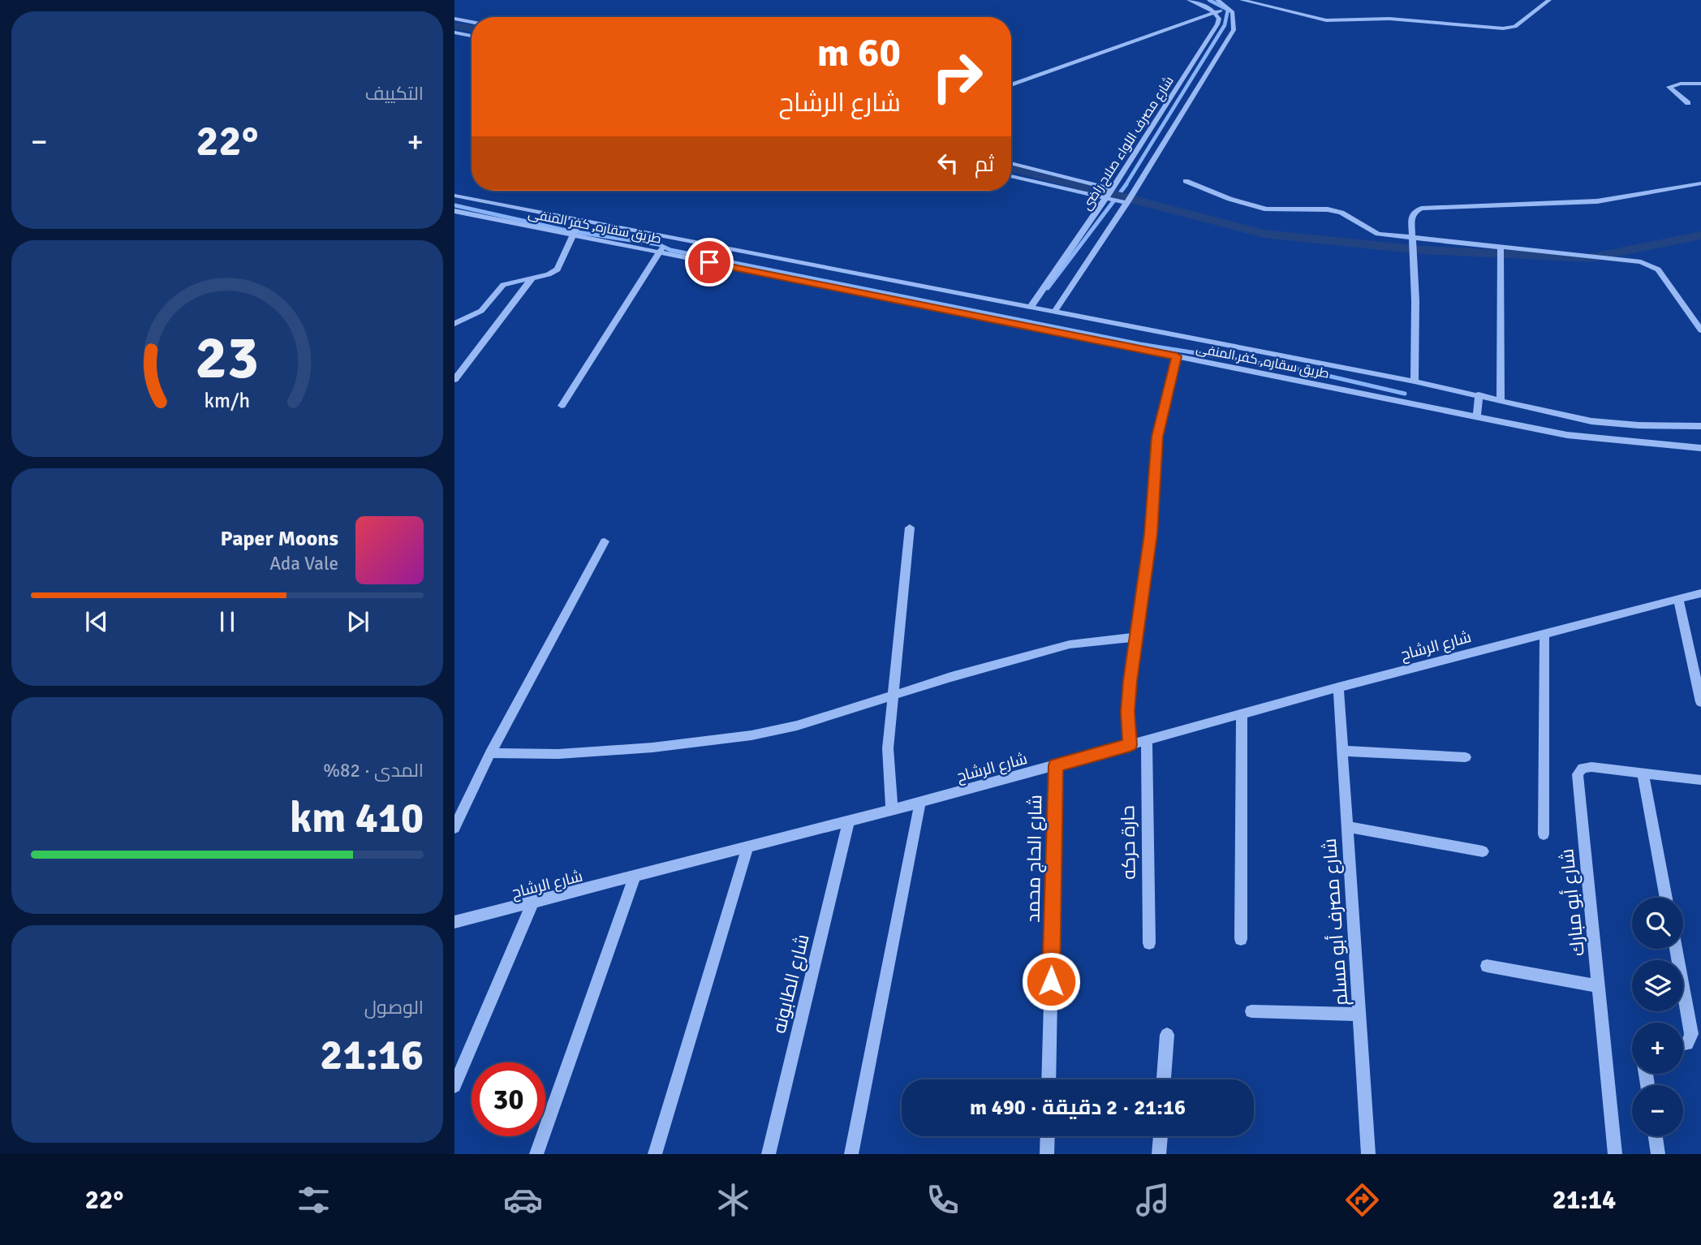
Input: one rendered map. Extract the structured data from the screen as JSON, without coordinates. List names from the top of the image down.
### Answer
{
  "streets": {
    "street": [
      "شارع مصرف اللواء صلاح راضى",
      "طريق سقاره, كفر المنفى",
      "شارع الرشاح",
      "حارة حركه",
      "شارع الحاج محمد",
      "شارع أبو مبارك",
      "شارع مصرف أبو مسلم",
      "شارع الطابونه"
    ]
  },
  "crossings": [
    ["شارع مصرف اللواء صلاح راضى", "طريق سقاره, كفر المنفى"],
    ["شارع الرشاح", "حارة حركه"],
    ["شارع الرشاح", "شارع الحاج محمد"],
    ["شارع الرشاح", "شارع مصرف أبو مسلم"],
    ["شارع الرشاح", "شارع الطابونه"]
  ],
  "page": {
    "tile": [
      "التكييف",
      ["المدى · 82%", "410 km"],
      ["الوصول", "21:16"]
    ],
    "turn": ["60 m", "شارع الرشاح"],
    "heat": ["−", "22°", "+"],
    "then": "ثم",
    "song": ["Paper Moons", "Ada Vale"],
    "map_buttons": ["+", "−"],
    "limit": "30",
    "trip": "21:16 · 2 دقيقة · 490 m",
    "tabs": ["21:14", "22°"],
    "gauge": ["23", "km/h"]
  }
}
